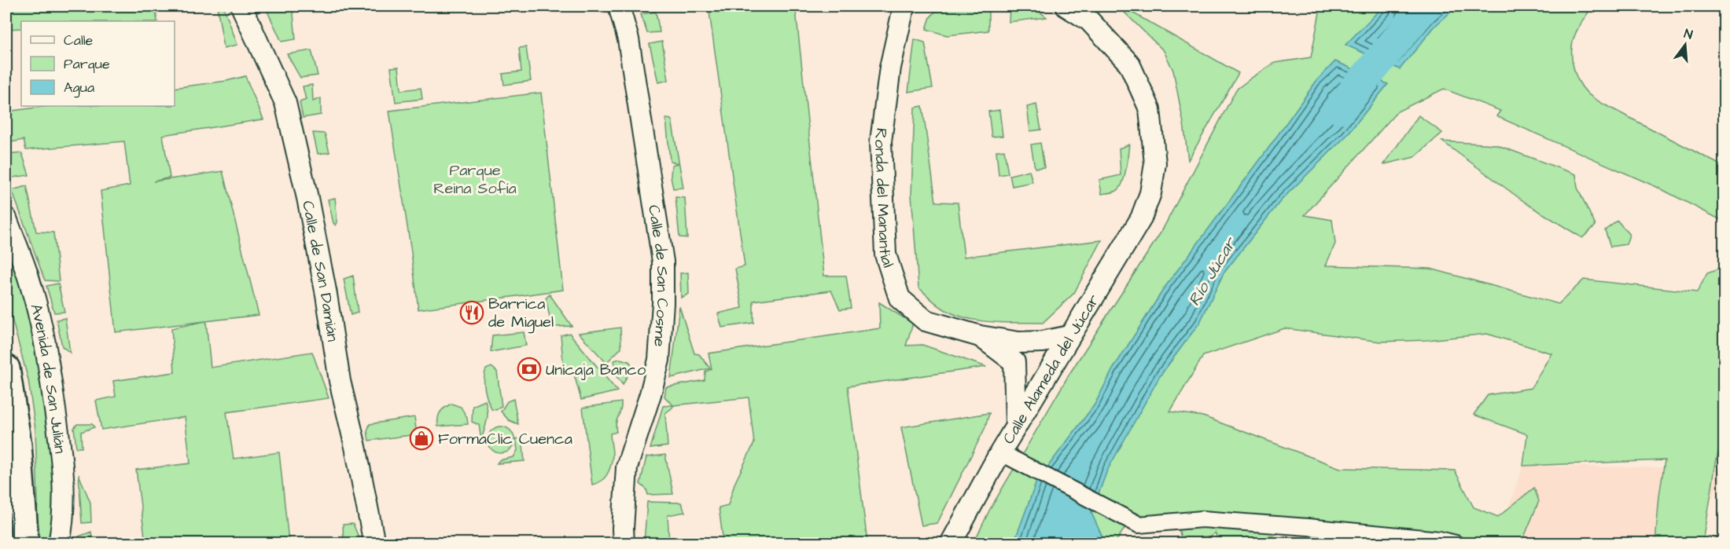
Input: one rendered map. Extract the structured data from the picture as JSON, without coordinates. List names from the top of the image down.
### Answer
{
  "streets": {
    "street": [
      "Ronda del Manantial",
      "Calle de San Damián",
      "Calle de San Cosme",
      "Calle Alameda del Júcar",
      "Avenida de San Julián"
    ]
  },
  "crossings": [
    ["Ronda del Manantial", "Calle Alameda del Júcar"]
  ],
  "water": ["Río Júcar"],
  "parks": ["Parque Reina Sofía"],
  "places": {
    "restaurant": ["Barrica de Miguel"],
    "bank": ["Unicaja Banco"],
    "shop": ["FormaClic Cuenca"]
  },
  "legend": ["Calle", "Parque", "Agua"],
  "north": "top"
}
